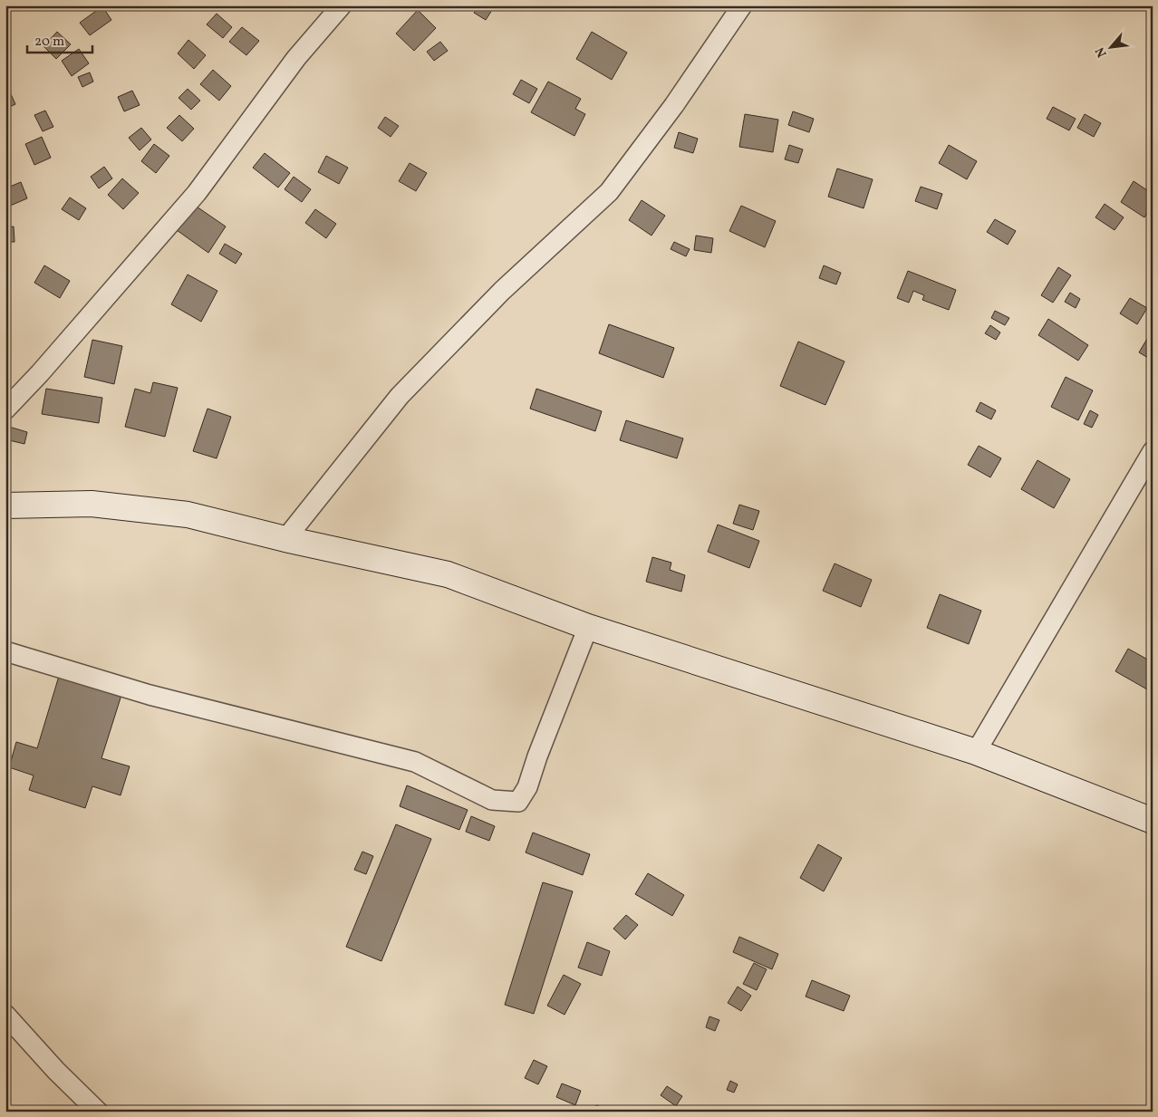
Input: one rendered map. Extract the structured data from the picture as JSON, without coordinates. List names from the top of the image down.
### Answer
{
  "scale_bar": "20 m",
  "north": "bottom left"
}
